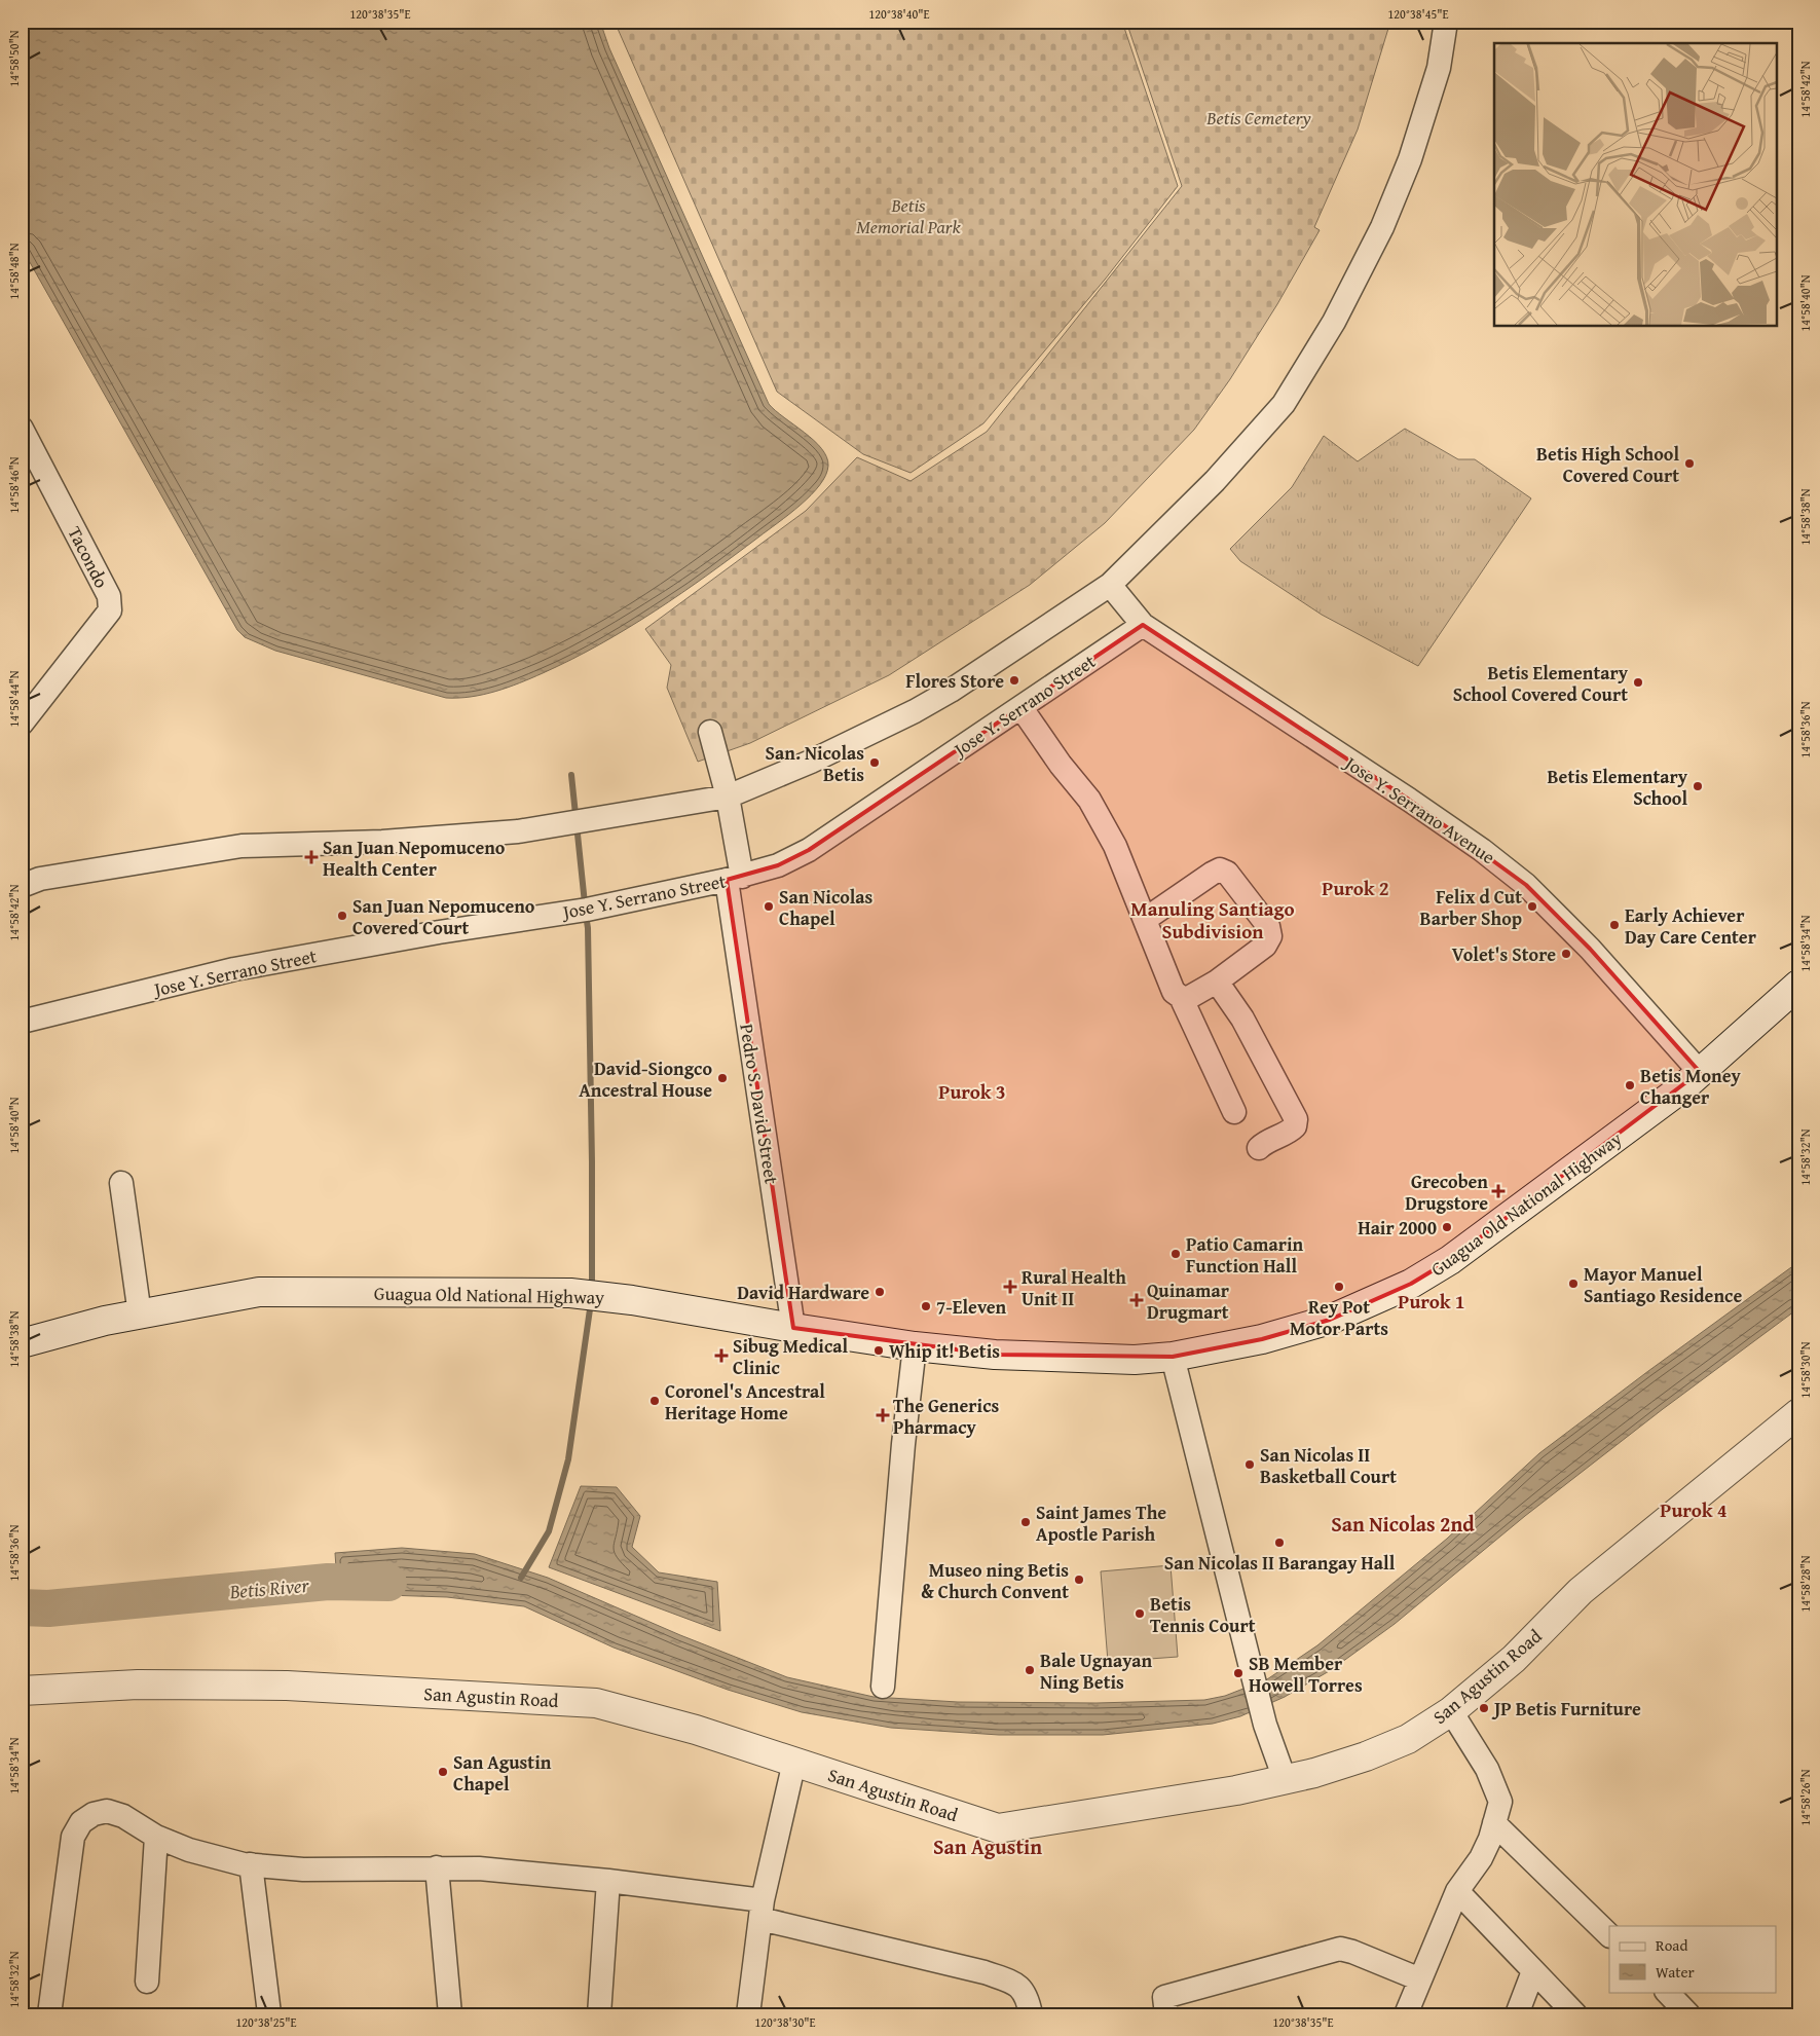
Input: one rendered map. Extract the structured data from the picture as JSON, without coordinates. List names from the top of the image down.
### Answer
{
  "streets": {
    "street": [
      "Tacondo",
      "Jose Y. Serrano Street",
      "Jose Y. Serrano Avenue",
      "Pedro S. David Street",
      "Guagua Old National Highway",
      "San Agustin Road"
    ]
  },
  "crossings": [
    ["Jose Y. Serrano Street", "Jose Y. Serrano Avenue"],
    ["Jose Y. Serrano Street", "Pedro S. David Street"],
    ["Jose Y. Serrano Avenue", "Guagua Old National Highway"],
    ["Pedro S. David Street", "Guagua Old National Highway"]
  ],
  "districts": [
    "Purok 2",
    "Manuling Santiago Subdivision",
    "Purok 3",
    "Purok 1",
    "Purok 4",
    "San Nicolas 2nd",
    "San Agustin"
  ],
  "water": ["Betis River"],
  "parks": ["Betis Cemetery", "Betis Memorial Park"],
  "places": {
    "other": [
      "Betis High School Covered Court",
      "Flores Store",
      "Betis Elementary School Covered Court",
      "San. Nicolas Betis",
      "Betis Elementary School",
      "San Nicolas Chapel",
      "Felix d Cut Barber Shop",
      "San Juan Nepomuceno Covered Court",
      "Early Achiever Day Care Center",
      "Volet's Store",
      "David-Siongco Ancestral House",
      "Betis Money Changer",
      "Hair 2000",
      "Patio Camarin Function Hall",
      "Mayor Manuel Santiago Residence",
      "Rey Pot Motor Parts",
      "David Hardware",
      "7-Eleven",
      "Whip it! Betis",
      "Coronel's Ancestral Heritage Home",
      "San Nicolas II Basketball Court",
      "Saint James The Apostle Parish",
      "San Nicolas II Barangay Hall",
      "Museo ning Betis & Church Convent",
      "Betis Tennis Court",
      "Bale Ugnayan Ning Betis",
      "SB Member Howell Torres",
      "JP Betis Furniture",
      "San Agustin Chapel"
    ],
    "health": [
      "San Juan Nepomuceno Health Center",
      "Grecoben Drugstore",
      "Rural Health Unit II",
      "Quinamar Drugmart",
      "Sibug Medical Clinic",
      "The Generics Pharmacy"
    ]
  },
  "legend": ["Road", "Water"],
  "coordinates": [
    "120°38'35\"E",
    "120°38'40\"E",
    "120°38'45\"E",
    "14°58'50\"N",
    "14°58'42\"N",
    "14°58'48\"N",
    "14°58'40\"N",
    "14°58'46\"N",
    "14°58'38\"N",
    "14°58'44\"N",
    "14°58'36\"N",
    "14°58'34\"N",
    "14°58'32\"N",
    "14°58'30\"N",
    "14°58'28\"N",
    "14°58'26\"N",
    "120°38'25\"E",
    "120°38'30\"E"
  ]
}
